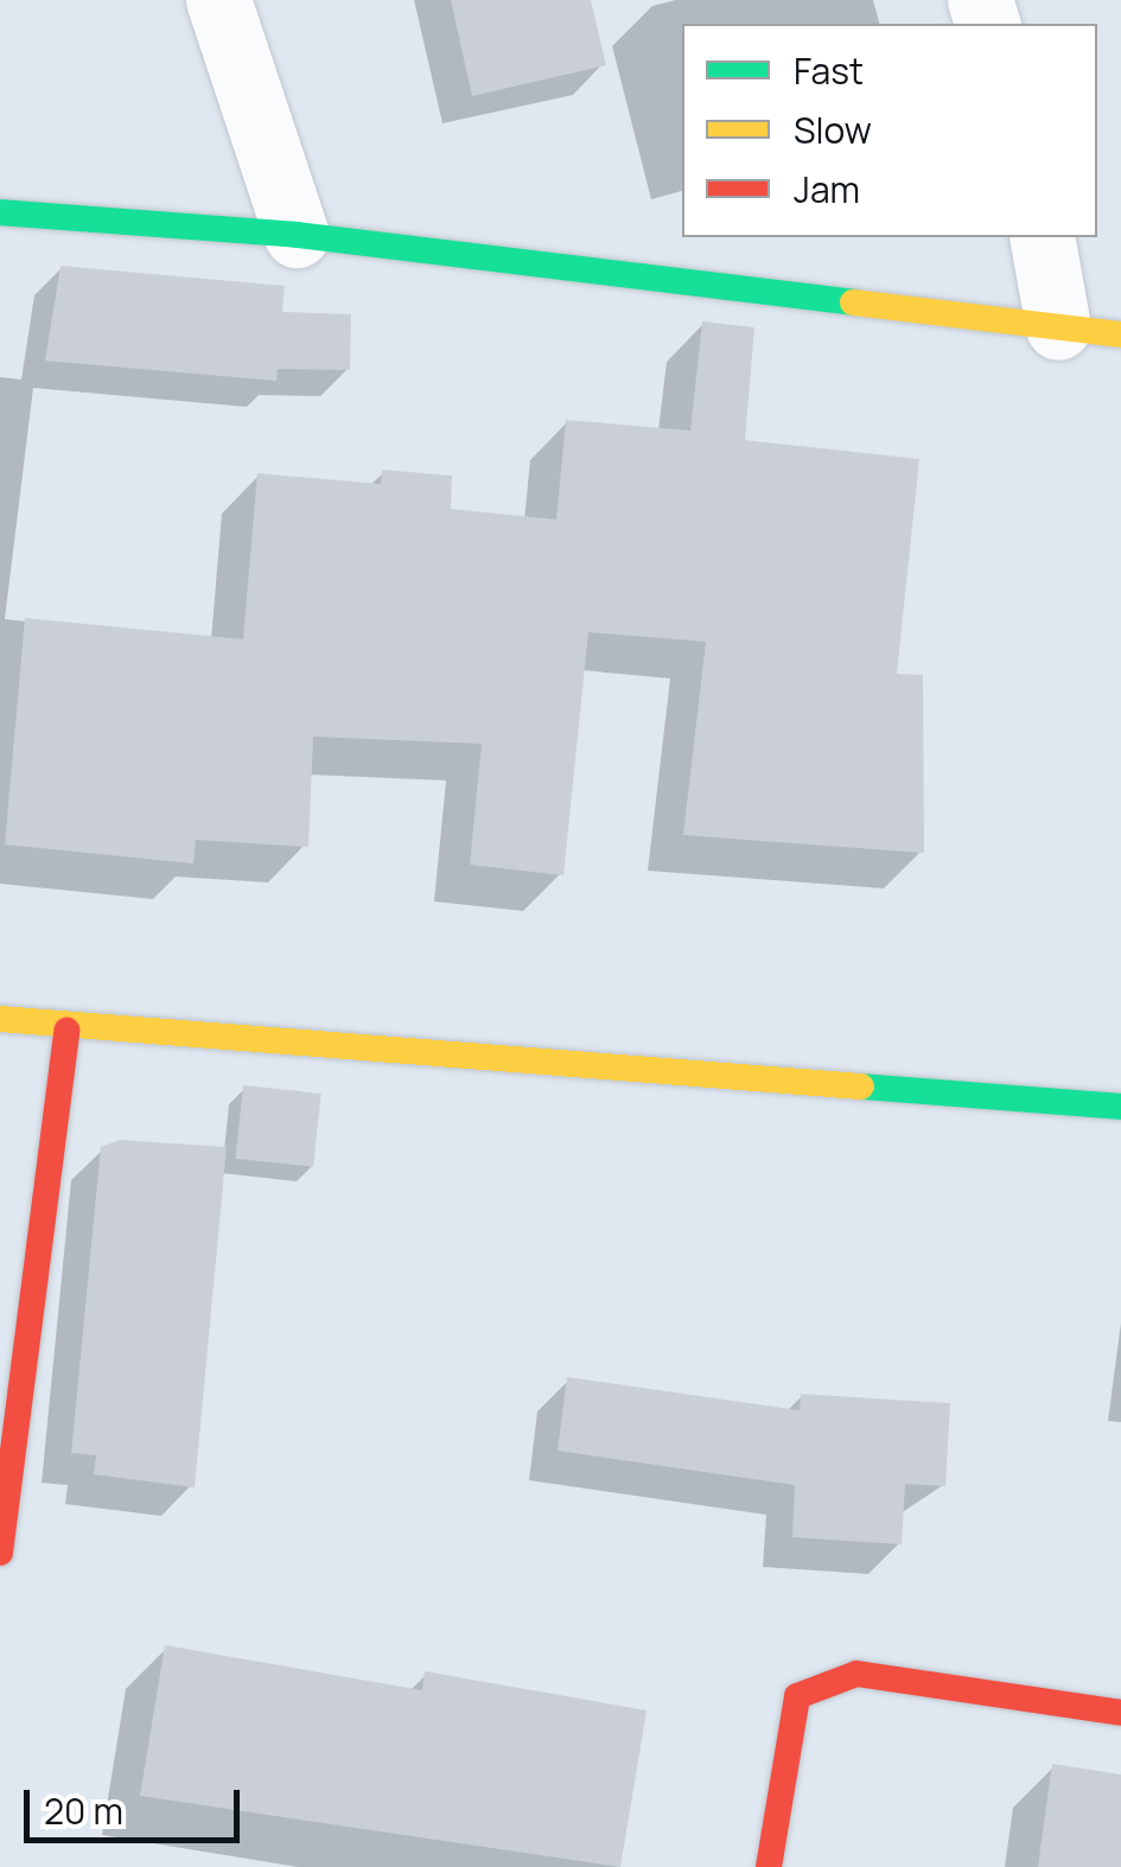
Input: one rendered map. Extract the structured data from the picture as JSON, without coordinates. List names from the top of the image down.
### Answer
{
  "legend": ["Fast", "Slow", "Jam"],
  "scale_bar": "20 m"
}
